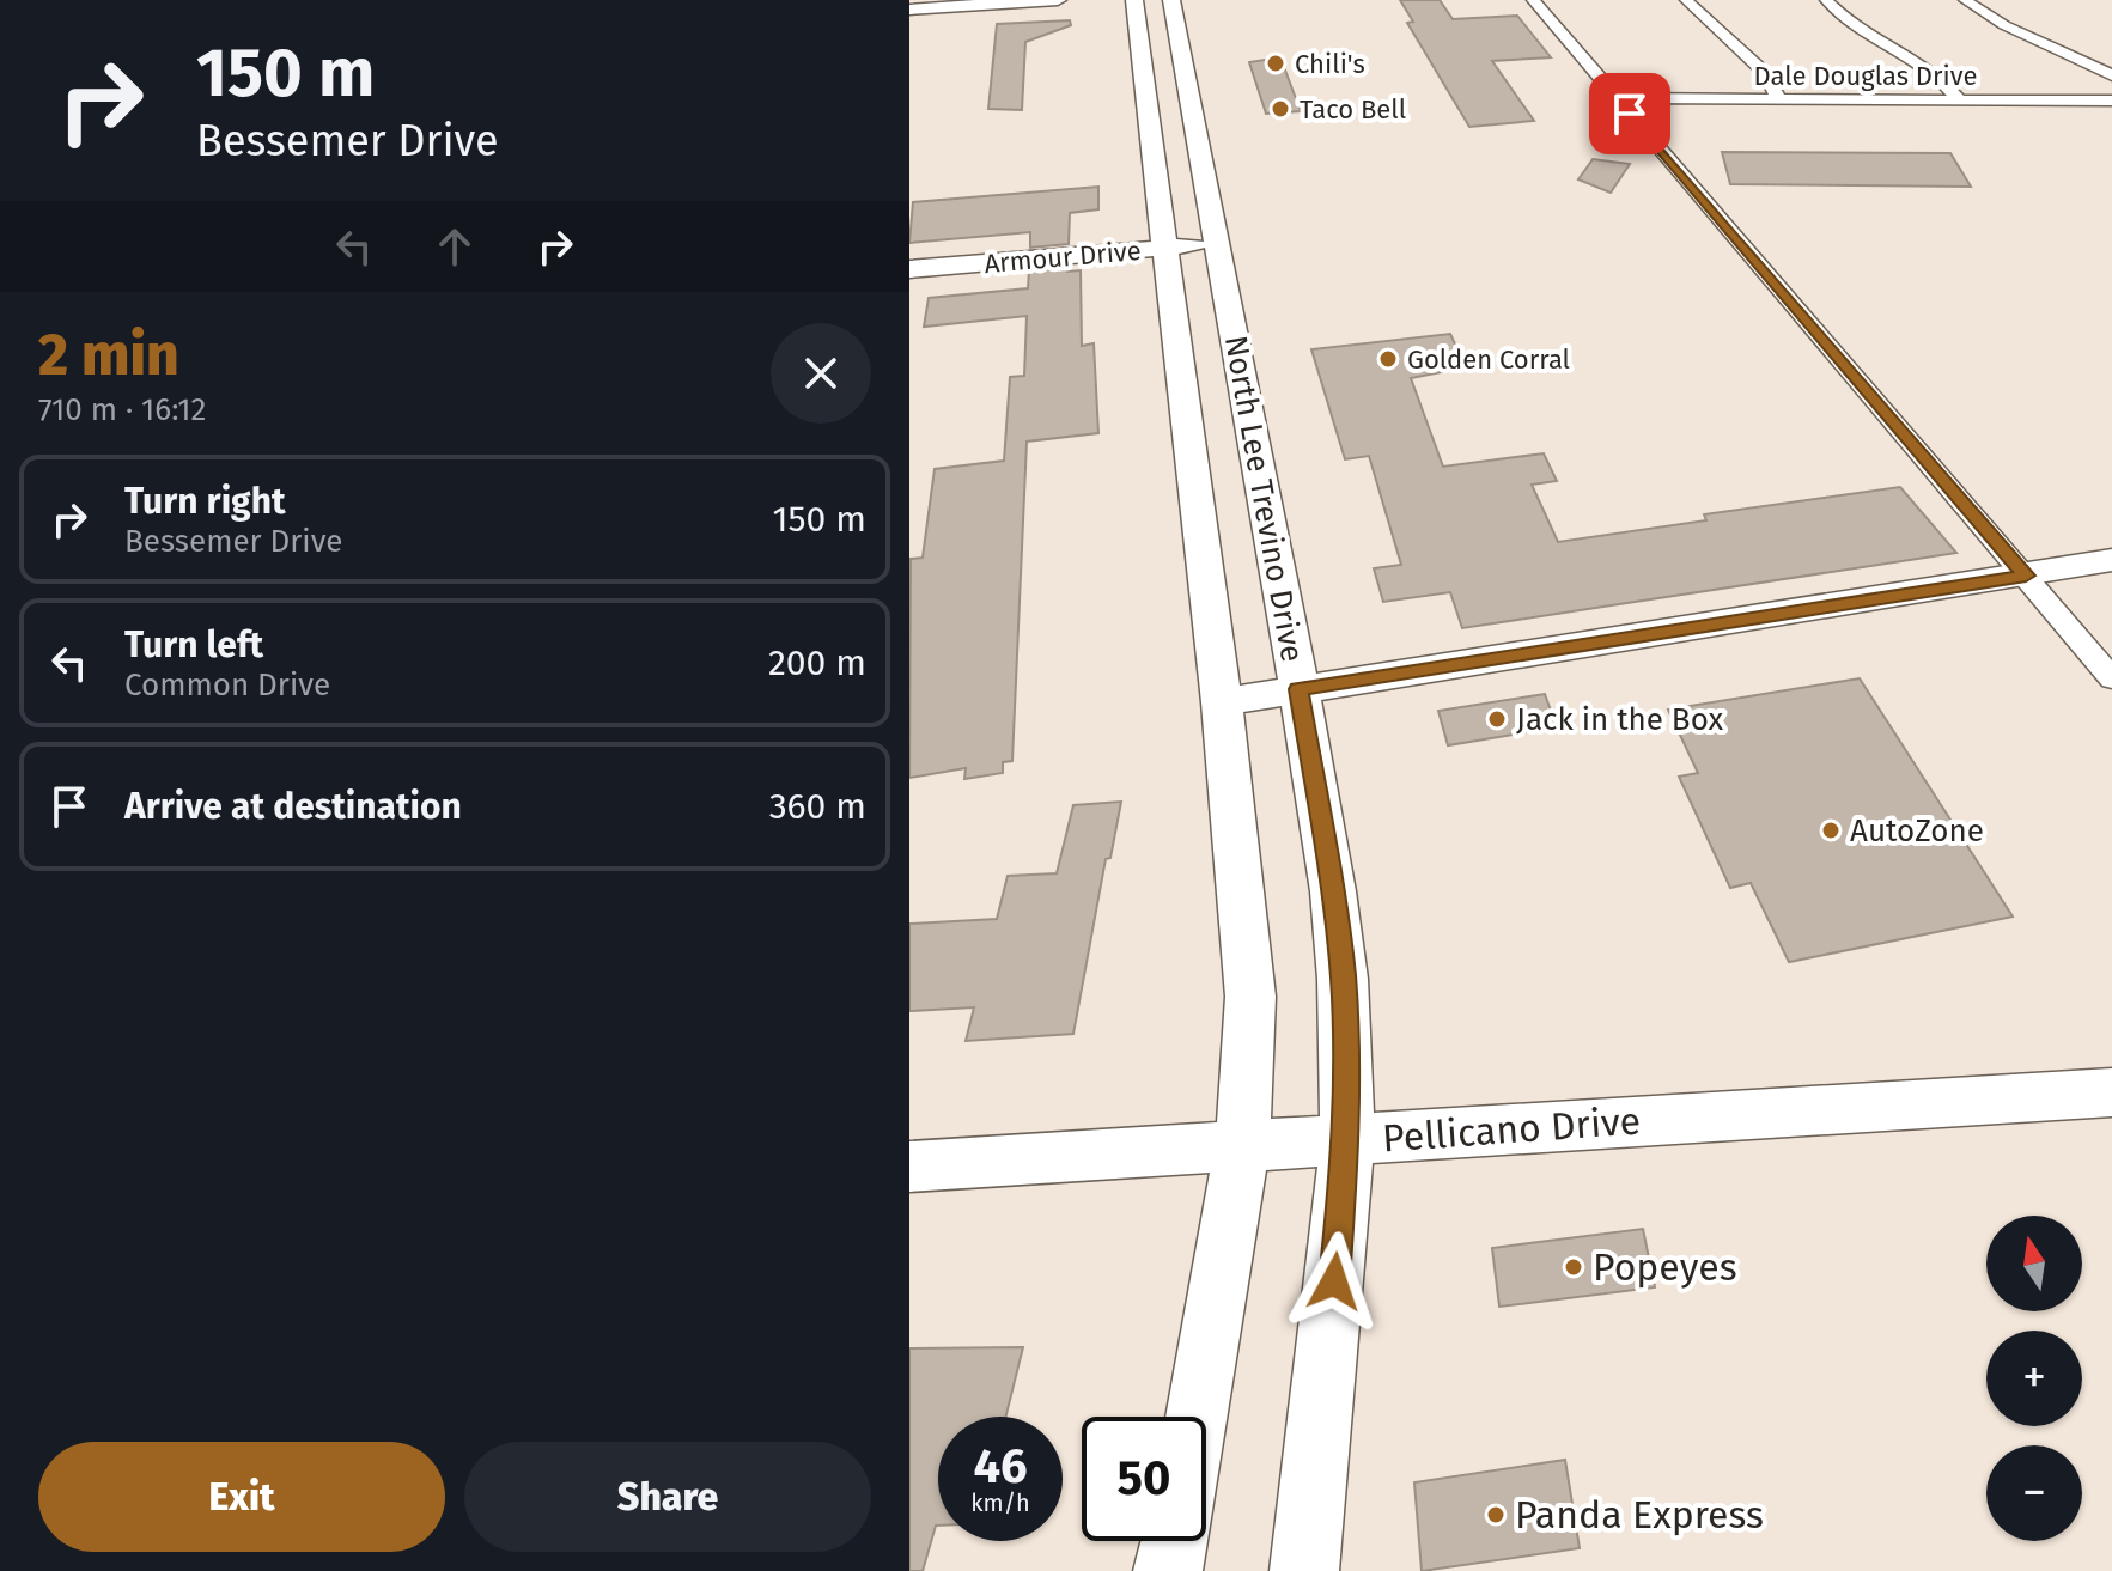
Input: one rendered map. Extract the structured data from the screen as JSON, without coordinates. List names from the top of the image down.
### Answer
{
  "streets": {
    "main road": ["Armour Drive", "North Lee Trevino Drive", "Pellicano Drive"],
    "street": ["Dale Douglas Drive"]
  },
  "crossings": [
    ["Armour Drive", "North Lee Trevino Drive"],
    ["North Lee Trevino Drive", "Pellicano Drive"]
  ],
  "places": [
    "Chili's",
    "Taco Bell",
    "Golden Corral",
    "Jack in the Box",
    "AutoZone",
    "Popeyes",
    "Panda Express"
  ],
  "north": "top",
  "page": {
    "turn": ["150 m", "Bessemer Drive"],
    "heading": ["2 min", "710 m · 16:12"],
    "list": [
      {
        "name": "Turn right",
        "note": "Bessemer Drive",
        "value": "150 m"
      },
      {
        "name": "Turn left",
        "note": "Common Drive",
        "value": "200 m"
      },
      {
        "name": "Arrive at destination",
        "value": "360 m"
      }
    ],
    "map_buttons": ["+", "−"],
    "speed": "46 km/h",
    "limit": "50",
    "buttons": ["Exit", "Share"]
  }
}
